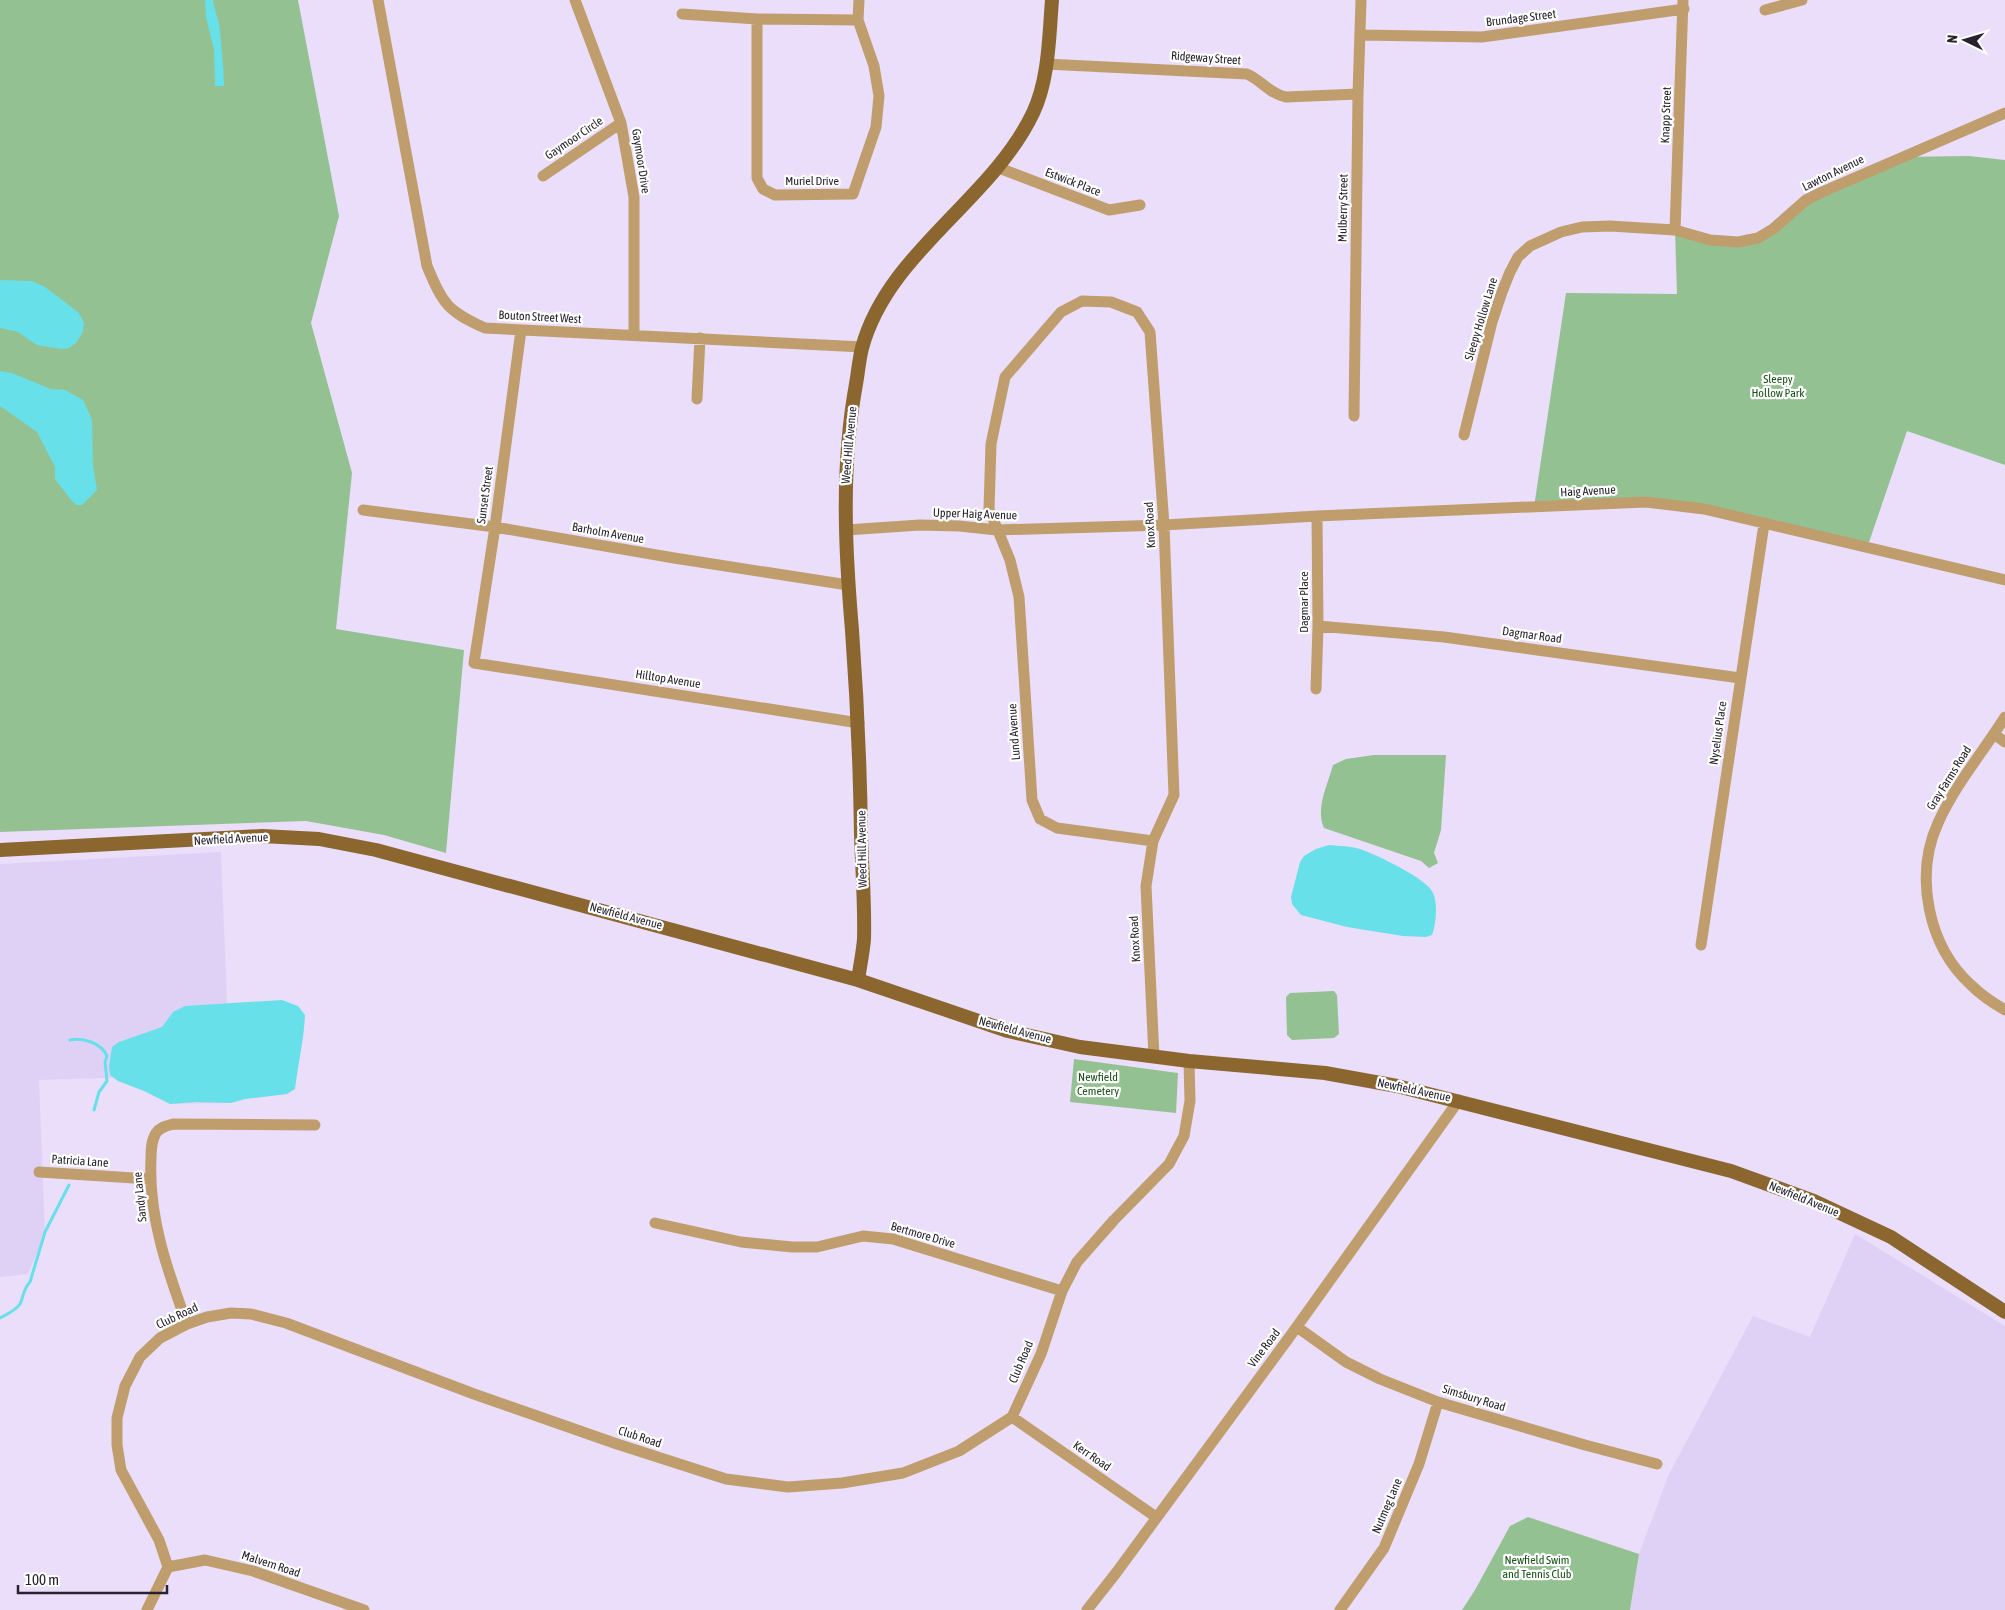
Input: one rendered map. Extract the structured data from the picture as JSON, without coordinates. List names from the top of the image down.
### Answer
{
  "streets": {
    "main road": ["Weed Hill Avenue", "Newfield Avenue"],
    "street": [
      "Brundage Street",
      "Ridgeway Street",
      "Knapp Street",
      "Gaymoor Circle",
      "Gaymoor Drive",
      "Lawton Avenue",
      "Muriel Drive",
      "Estwick Place",
      "Mulberry Street",
      "Bouton Street West",
      "Sleepy Hollow Lane",
      "Haig Avenue",
      "Sunset Street",
      "Upper Haig Avenue",
      "Knox Road",
      "Barholm Avenue",
      "Dagmar Place",
      "Dagmar Road",
      "Hilltop Avenue",
      "Lund Avenue",
      "Nyselius Place",
      "Gray Farms Road",
      "Patricia Lane",
      "Sandy Lane",
      "Bertmore Drive",
      "Club Road",
      "Vine Road",
      "Simsbury Road",
      "Kerr Road",
      "Nutmeg Lane",
      "Malvern Road"
    ]
  },
  "crossings": [
    ["Brundage Street", "Knapp Street"],
    ["Brundage Street", "Mulberry Street"],
    ["Ridgeway Street", "Mulberry Street"],
    ["Ridgeway Street", "Weed Hill Avenue"],
    ["Knapp Street", "Lawton Avenue"],
    ["Knapp Street", "Sleepy Hollow Lane"],
    ["Gaymoor Circle", "Gaymoor Drive"],
    ["Gaymoor Drive", "Bouton Street West"],
    ["Lawton Avenue", "Sleepy Hollow Lane"],
    ["Estwick Place", "Weed Hill Avenue"],
    ["Bouton Street West", "Weed Hill Avenue"],
    ["Bouton Street West", "Sunset Street"],
    ["Weed Hill Avenue", "Upper Haig Avenue"],
    ["Weed Hill Avenue", "Barholm Avenue"],
    ["Weed Hill Avenue", "Hilltop Avenue"],
    ["Weed Hill Avenue", "Newfield Avenue"],
    ["Haig Avenue", "Upper Haig Avenue"],
    ["Haig Avenue", "Knox Road"],
    ["Haig Avenue", "Dagmar Place"],
    ["Haig Avenue", "Nyselius Place"],
    ["Sunset Street", "Barholm Avenue"],
    ["Sunset Street", "Hilltop Avenue"],
    ["Upper Haig Avenue", "Knox Road"],
    ["Upper Haig Avenue", "Lund Avenue"],
    ["Knox Road", "Lund Avenue"],
    ["Knox Road", "Newfield Avenue"],
    ["Dagmar Place", "Dagmar Road"],
    ["Dagmar Road", "Nyselius Place"],
    ["Newfield Avenue", "Club Road"],
    ["Newfield Avenue", "Vine Road"],
    ["Patricia Lane", "Sandy Lane"],
    ["Sandy Lane", "Club Road"],
    ["Bertmore Drive", "Club Road"],
    ["Club Road", "Kerr Road"],
    ["Club Road", "Malvern Road"],
    ["Vine Road", "Simsbury Road"],
    ["Vine Road", "Kerr Road"],
    ["Simsbury Road", "Nutmeg Lane"]
  ],
  "parks": ["Sleepy Hollow Park", "Newfield Cemetery", "Newfield Swim and Tennis Club"],
  "scale_bar": "100 m",
  "north": "left"
}
